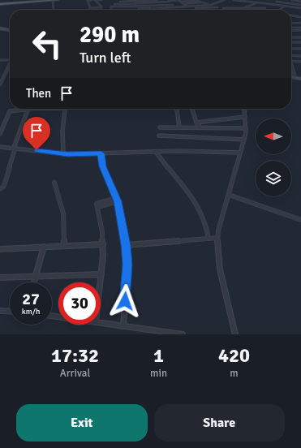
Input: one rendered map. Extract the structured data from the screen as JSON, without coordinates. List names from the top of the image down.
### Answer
{
  "north": "left",
  "page": {
    "turn": ["290 m", "Turn left"],
    "then": "Then",
    "speed": "27 km/h",
    "limit": "30",
    "eta": [
      "17:32",
      "Arrival",
      "1",
      "min",
      "420",
      "m"
    ],
    "buttons": ["Exit", "Share"]
  }
}
